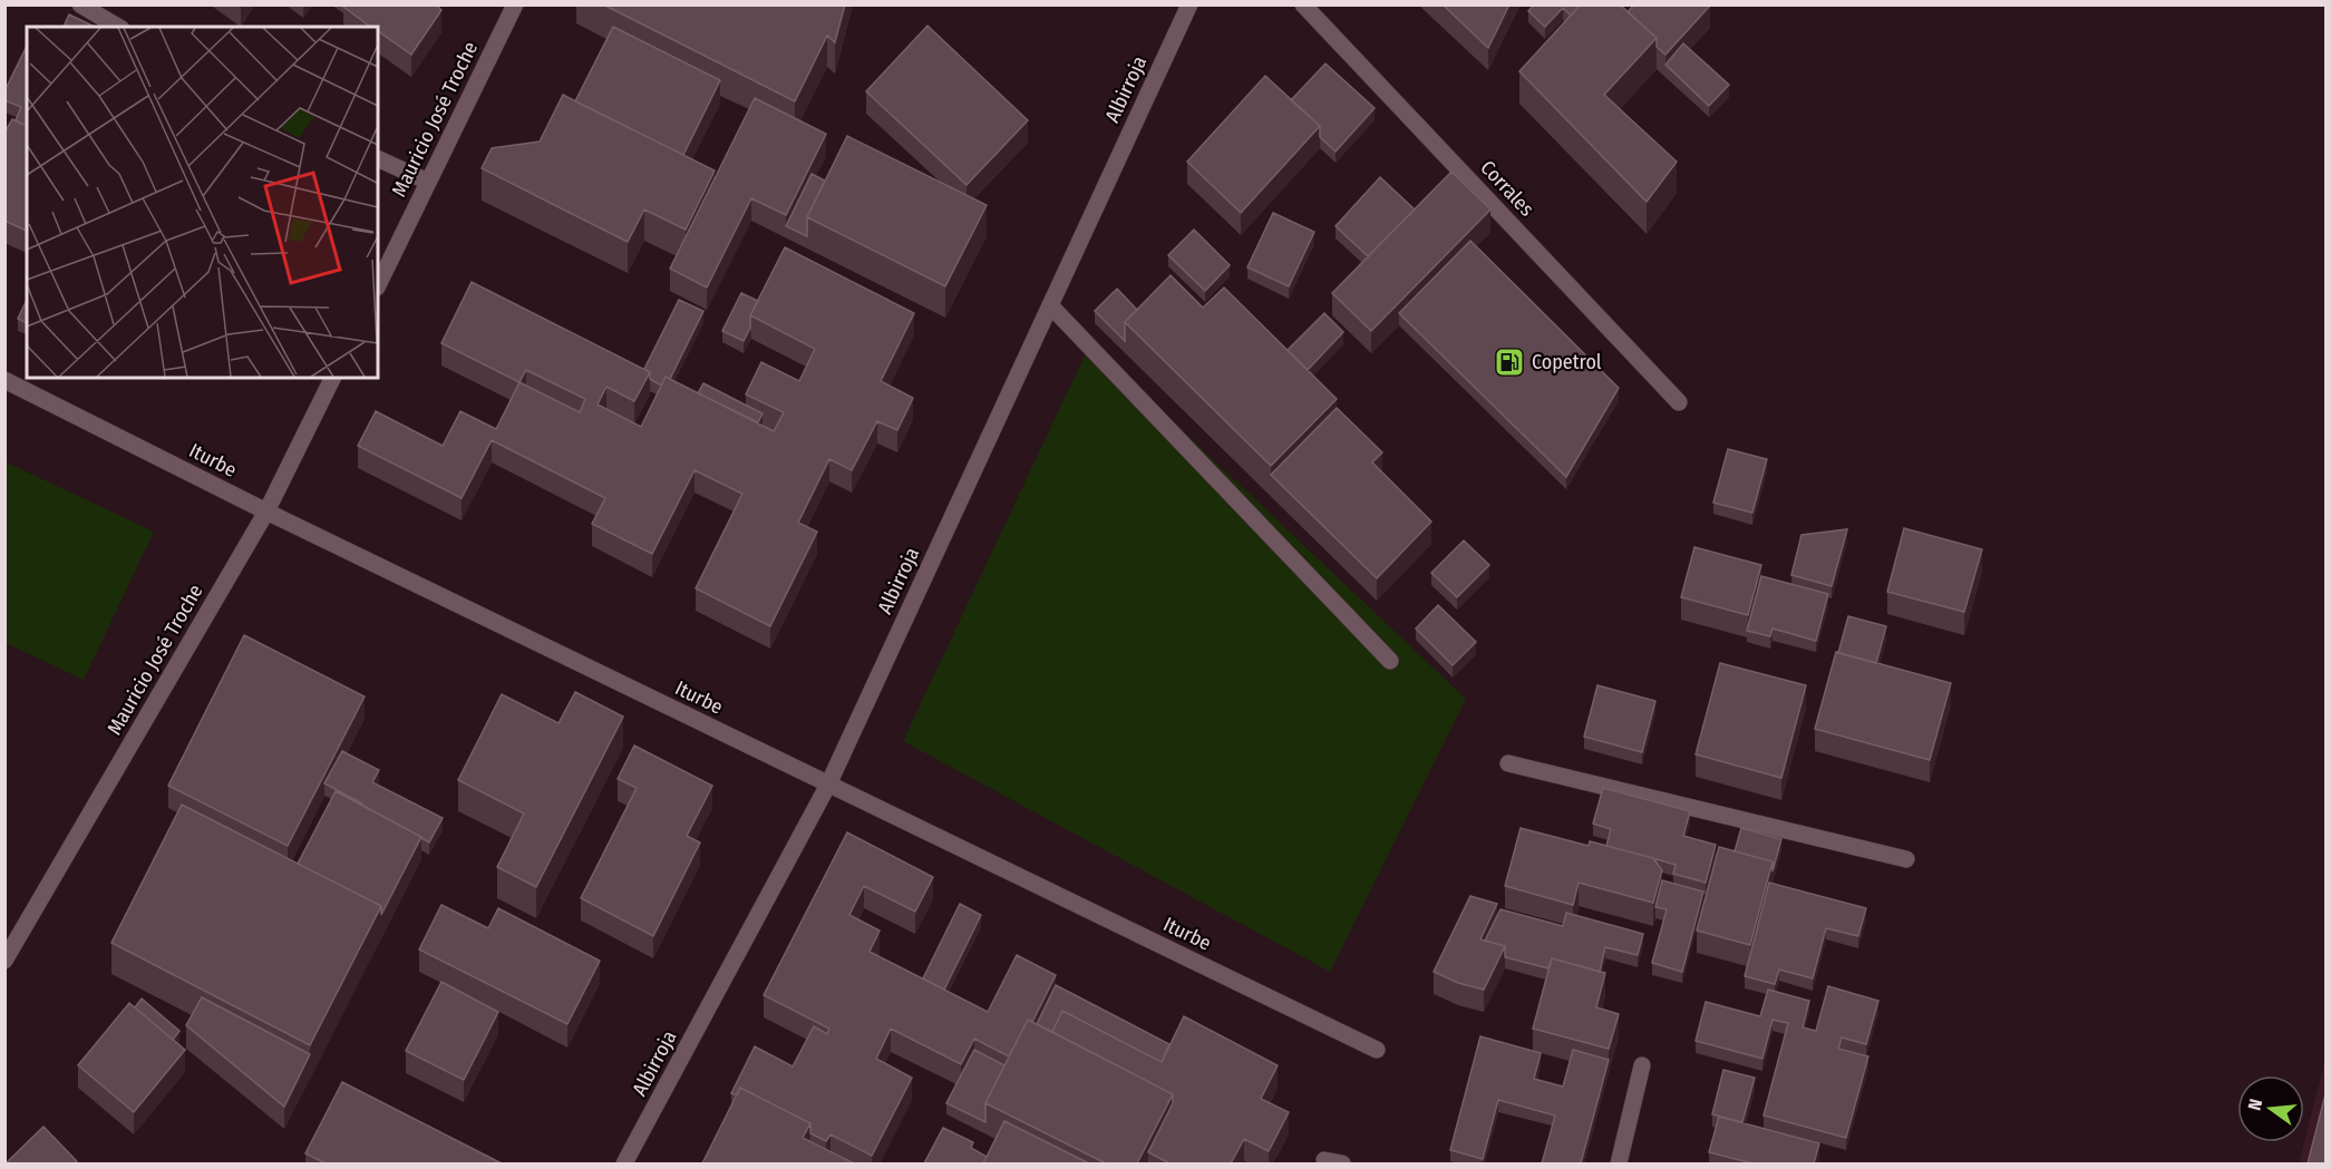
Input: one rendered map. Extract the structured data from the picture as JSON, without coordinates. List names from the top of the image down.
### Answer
{
  "streets": {
    "street": [
      "Albirroja",
      "Mauricio José Troche",
      "Corrales",
      "Iturbe"
    ]
  },
  "crossings": [
    ["Albirroja", "Iturbe"],
    ["Mauricio José Troche", "Iturbe"]
  ],
  "places": {
    "fuel station": ["Copetrol"]
  },
  "north": "left"
}
